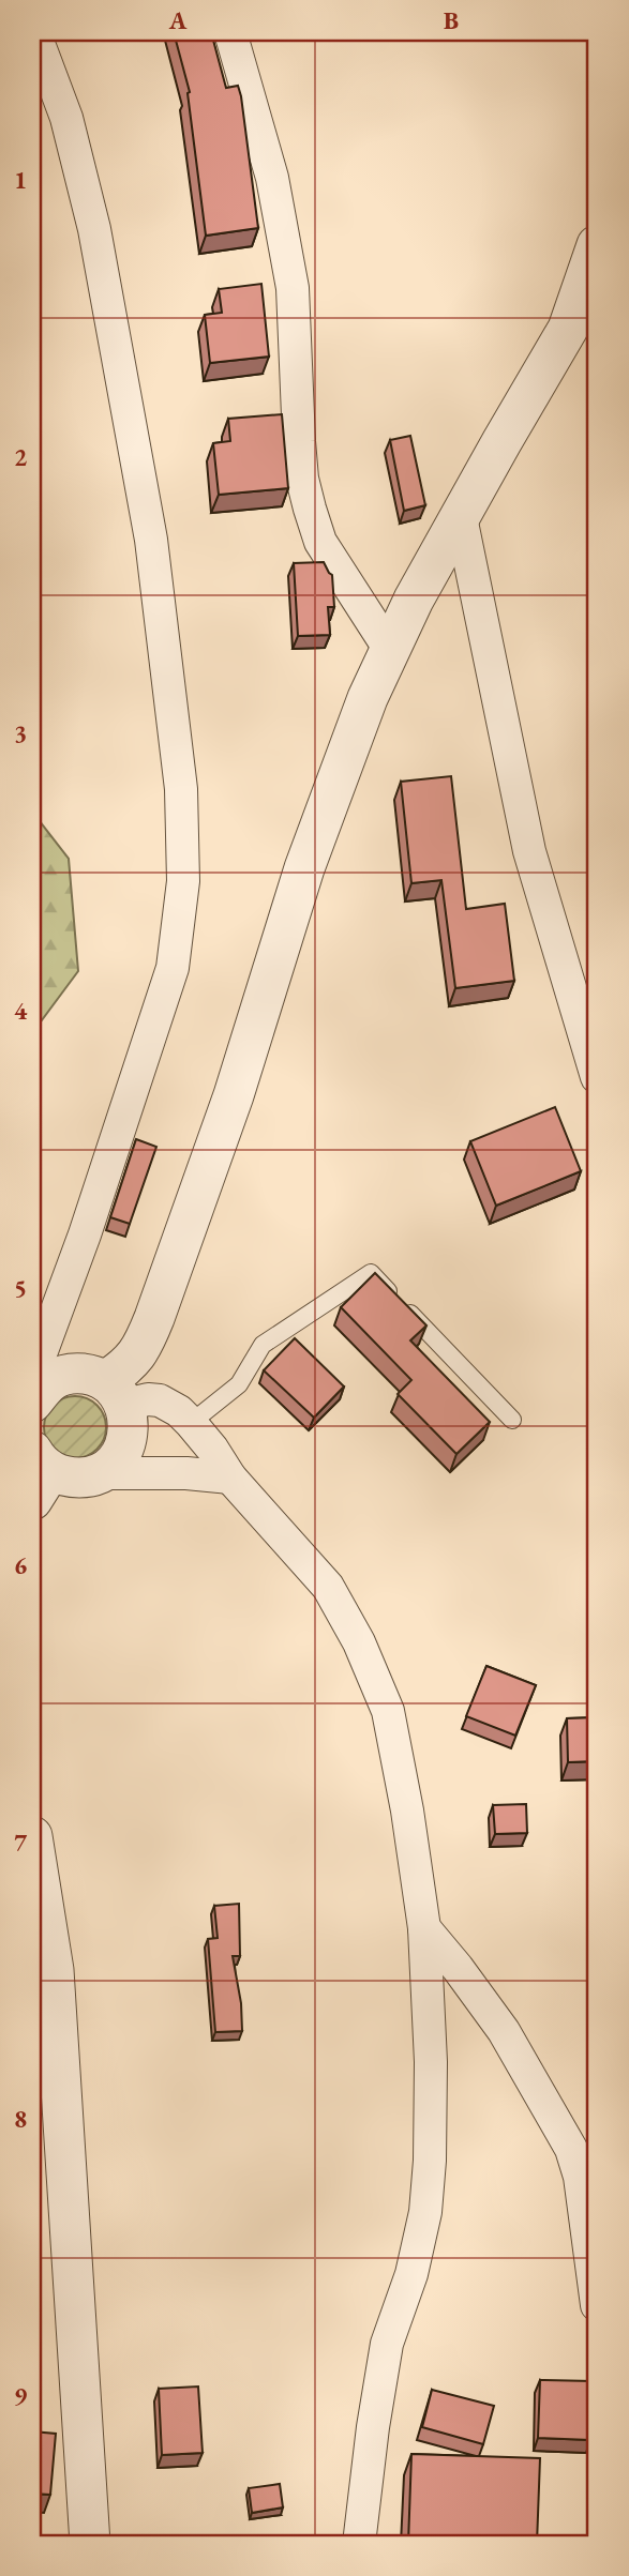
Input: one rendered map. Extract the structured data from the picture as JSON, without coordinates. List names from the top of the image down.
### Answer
{
  "grid": {
    "columns": ["A", "B"],
    "rows": [
      "1",
      "2",
      "3",
      "4",
      "5",
      "6",
      "7",
      "8",
      "9"
    ]
  }
}
